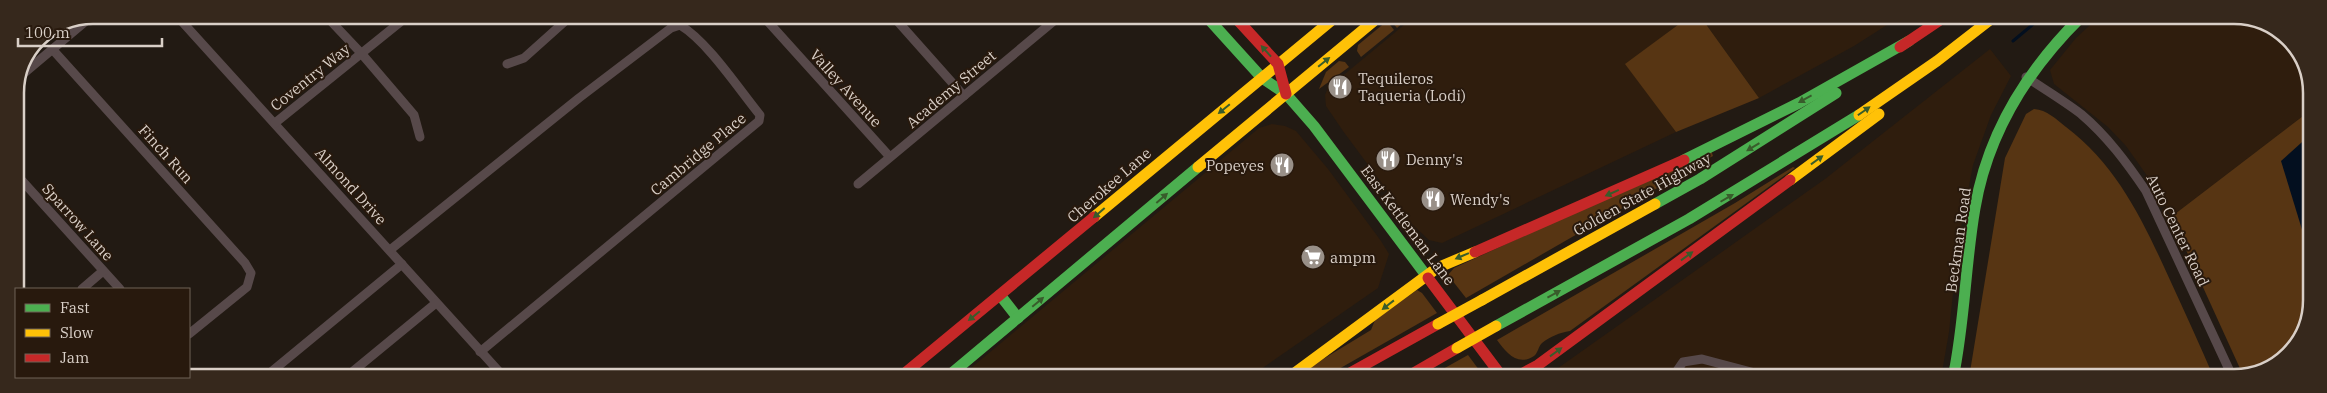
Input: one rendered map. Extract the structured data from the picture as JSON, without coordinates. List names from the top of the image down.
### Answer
{
  "streets": {
    "main road": [
      "Cherokee Lane",
      "Golden State Highway",
      "East Kettleman Lane",
      "Beckman Road"
    ],
    "street": [
      "Coventry Way",
      "Valley Avenue",
      "Academy Street",
      "Finch Run",
      "Cambridge Place",
      "Almond Drive",
      "Sparrow Lane",
      "Auto Center Road"
    ]
  },
  "crossings": [
    ["Coventry Way", "Almond Drive"],
    ["Valley Avenue", "Academy Street"],
    ["Cambridge Place", "Almond Drive"],
    ["Cherokee Lane", "East Kettleman Lane"],
    ["Auto Center Road", "Beckman Road"]
  ],
  "places": {
    "restaurant": [
      "Tequileros Taqueria (Lodi)",
      "Denny's",
      "Popeyes",
      "Wendy's"
    ],
    "supermarket": ["ampm"]
  },
  "legend": ["Fast", "Slow", "Jam"],
  "scale_bar": "100 m"
}
